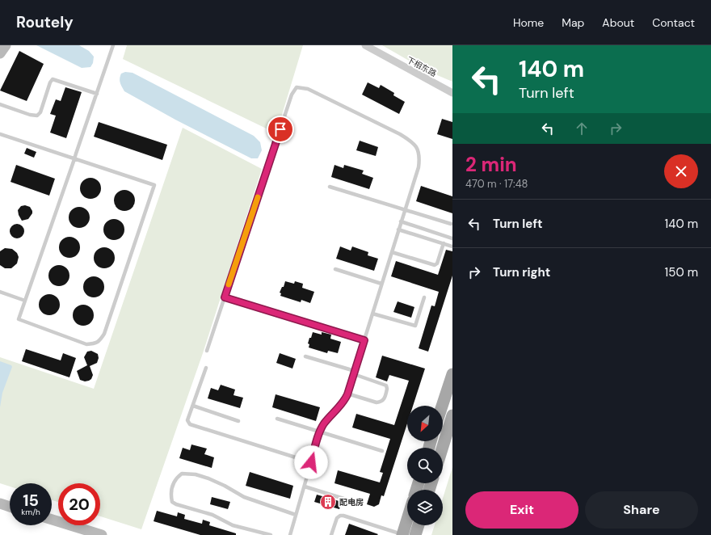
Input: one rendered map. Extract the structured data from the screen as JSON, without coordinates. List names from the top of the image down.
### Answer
{
  "streets": {
    "street": ["下相东路"]
  },
  "places": {
    "building": ["配电房"]
  },
  "north": "bottom left",
  "page": {
    "header": "Routely",
    "nav": [
      "Home",
      "Map",
      "About",
      "Contact"
    ],
    "turn": ["140 m", "Turn left"],
    "heading": ["2 min", "470 m · 17:48"],
    "list": [
      {
        "name": "Turn left",
        "value": "140 m"
      },
      {
        "name": "Turn right",
        "value": "150 m"
      }
    ],
    "speed": "15 km/h",
    "limit": "20",
    "buttons": ["Exit", "Share"]
  }
}
